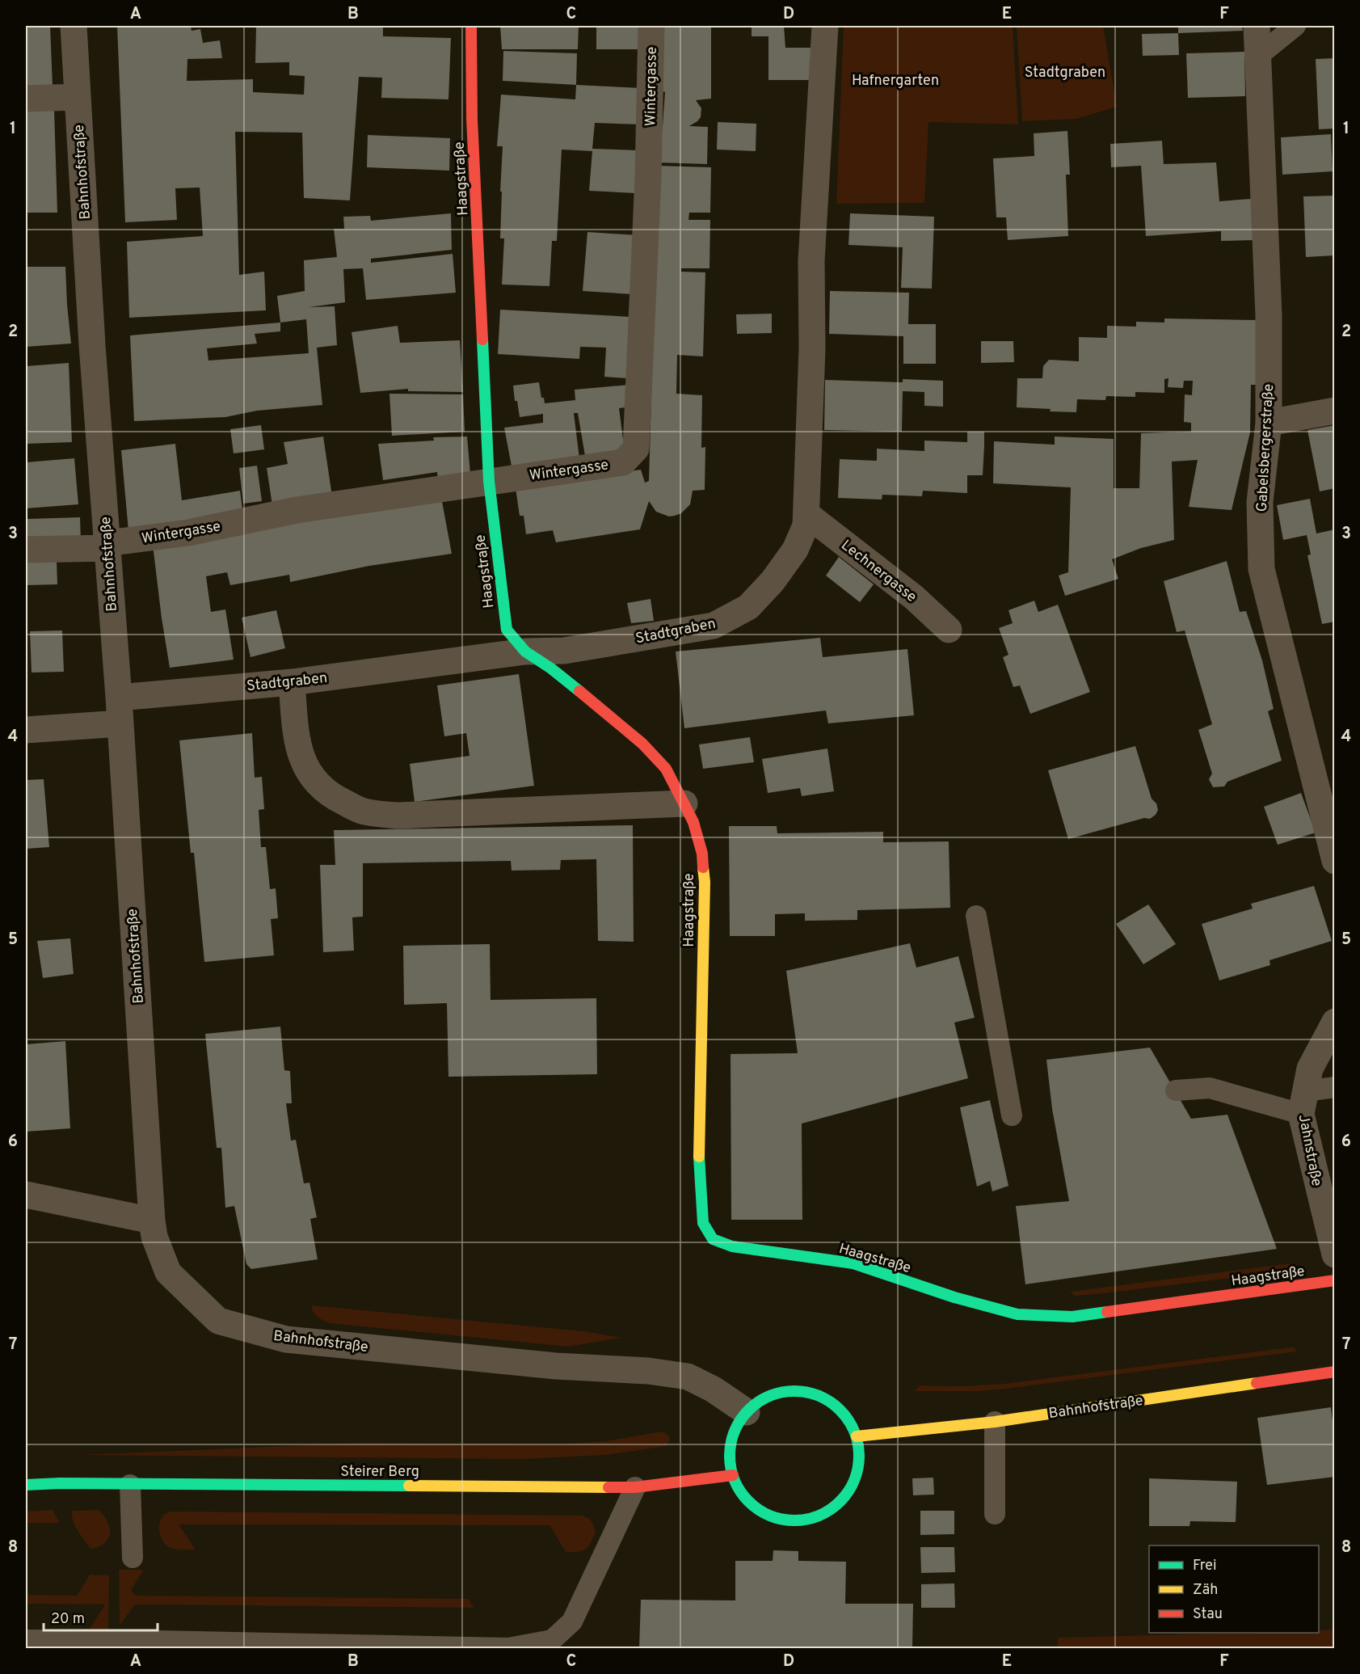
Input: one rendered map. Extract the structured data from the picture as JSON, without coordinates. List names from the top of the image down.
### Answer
{
  "streets": {
    "street": [
      "Wintergasse",
      "Bahnhofstraße",
      "Haagstraße",
      "Gabelsbergerstraße",
      "Lechnergasse",
      "Stadtgraben",
      "Jahnstraße",
      "Steirer Berg"
    ]
  },
  "crossings": [
    ["Wintergasse", "Bahnhofstraße"],
    ["Wintergasse", "Haagstraße"],
    ["Bahnhofstraße", "Stadtgraben"],
    ["Bahnhofstraße", "Steirer Berg"],
    ["Haagstraße", "Stadtgraben"],
    ["Lechnergasse", "Stadtgraben"]
  ],
  "parks": ["Stadtgraben", "Hafnergarten"],
  "legend": ["Frei", "Zäh", "Stau"],
  "scale_bar": "20 m",
  "grid": {
    "columns": [
      "A",
      "B",
      "C",
      "D",
      "E",
      "F"
    ],
    "rows": [
      "1",
      "2",
      "3",
      "4",
      "5",
      "6",
      "7",
      "8"
    ]
  }
}
